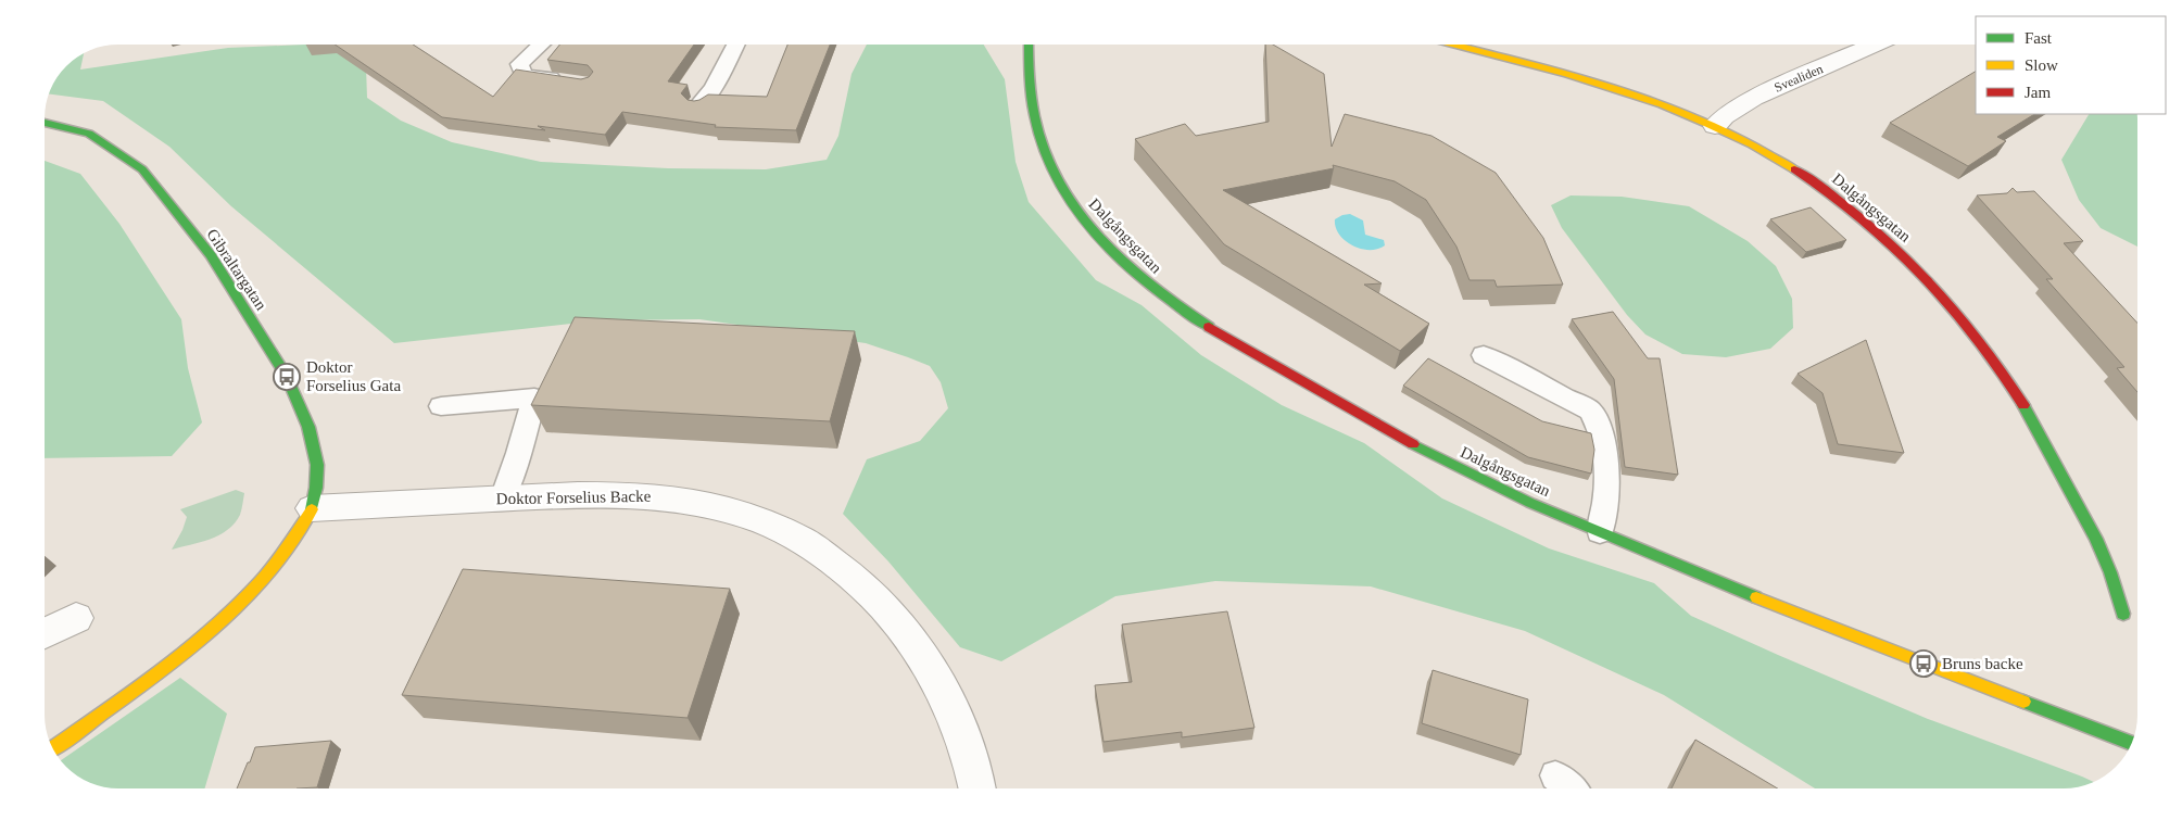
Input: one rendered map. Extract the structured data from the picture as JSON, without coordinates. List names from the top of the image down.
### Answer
{
  "streets": {
    "street": [
      "Svealiden",
      "Dalgångsgatan",
      "Gibraltargatan",
      "Doktor Forselius Backe"
    ]
  },
  "crossings": [
    ["Svealiden", "Dalgångsgatan"],
    ["Gibraltargatan", "Doktor Forselius Backe"]
  ],
  "places": {
    "bus stop": ["Doktor Forselius Gata", "Bruns backe"]
  },
  "legend": ["Fast", "Slow", "Jam"]
}
